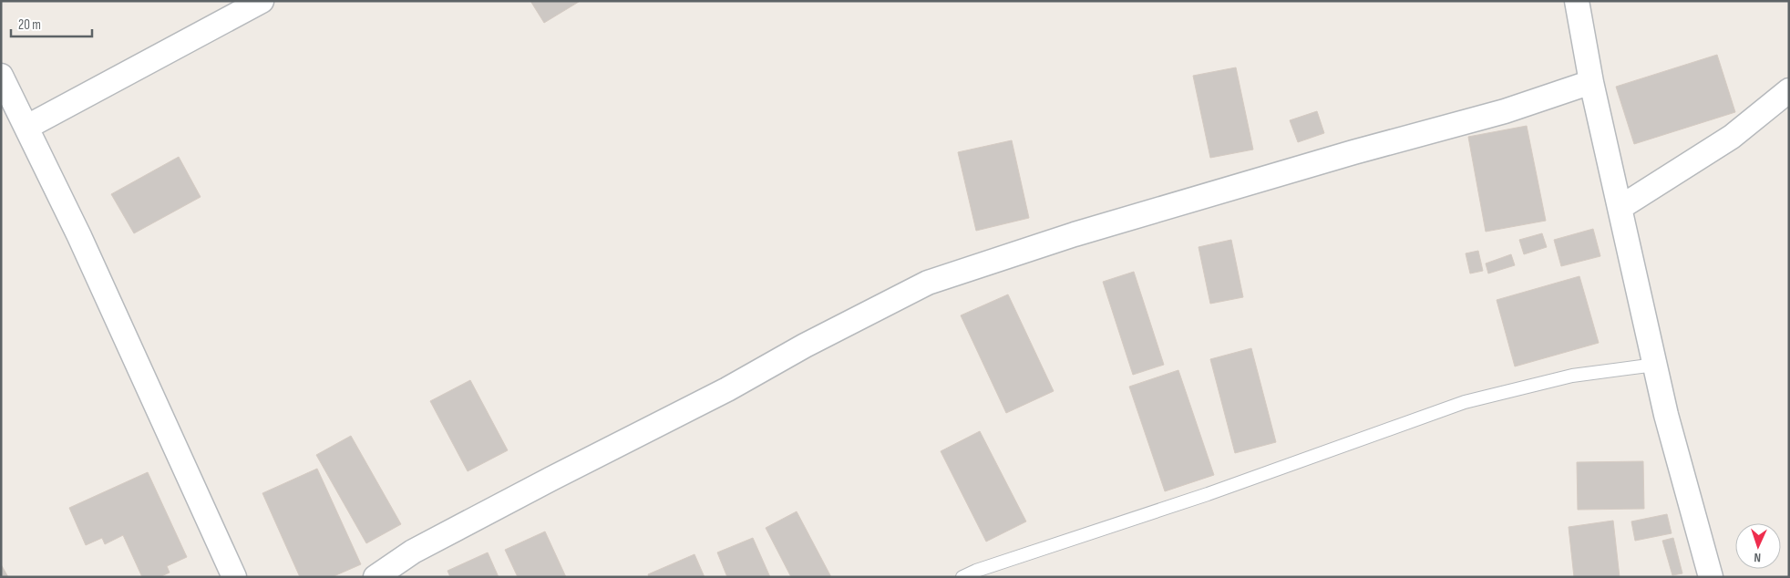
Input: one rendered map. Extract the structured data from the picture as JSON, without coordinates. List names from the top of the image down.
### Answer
{
  "scale_bar": "20 m",
  "north": "bottom"
}
